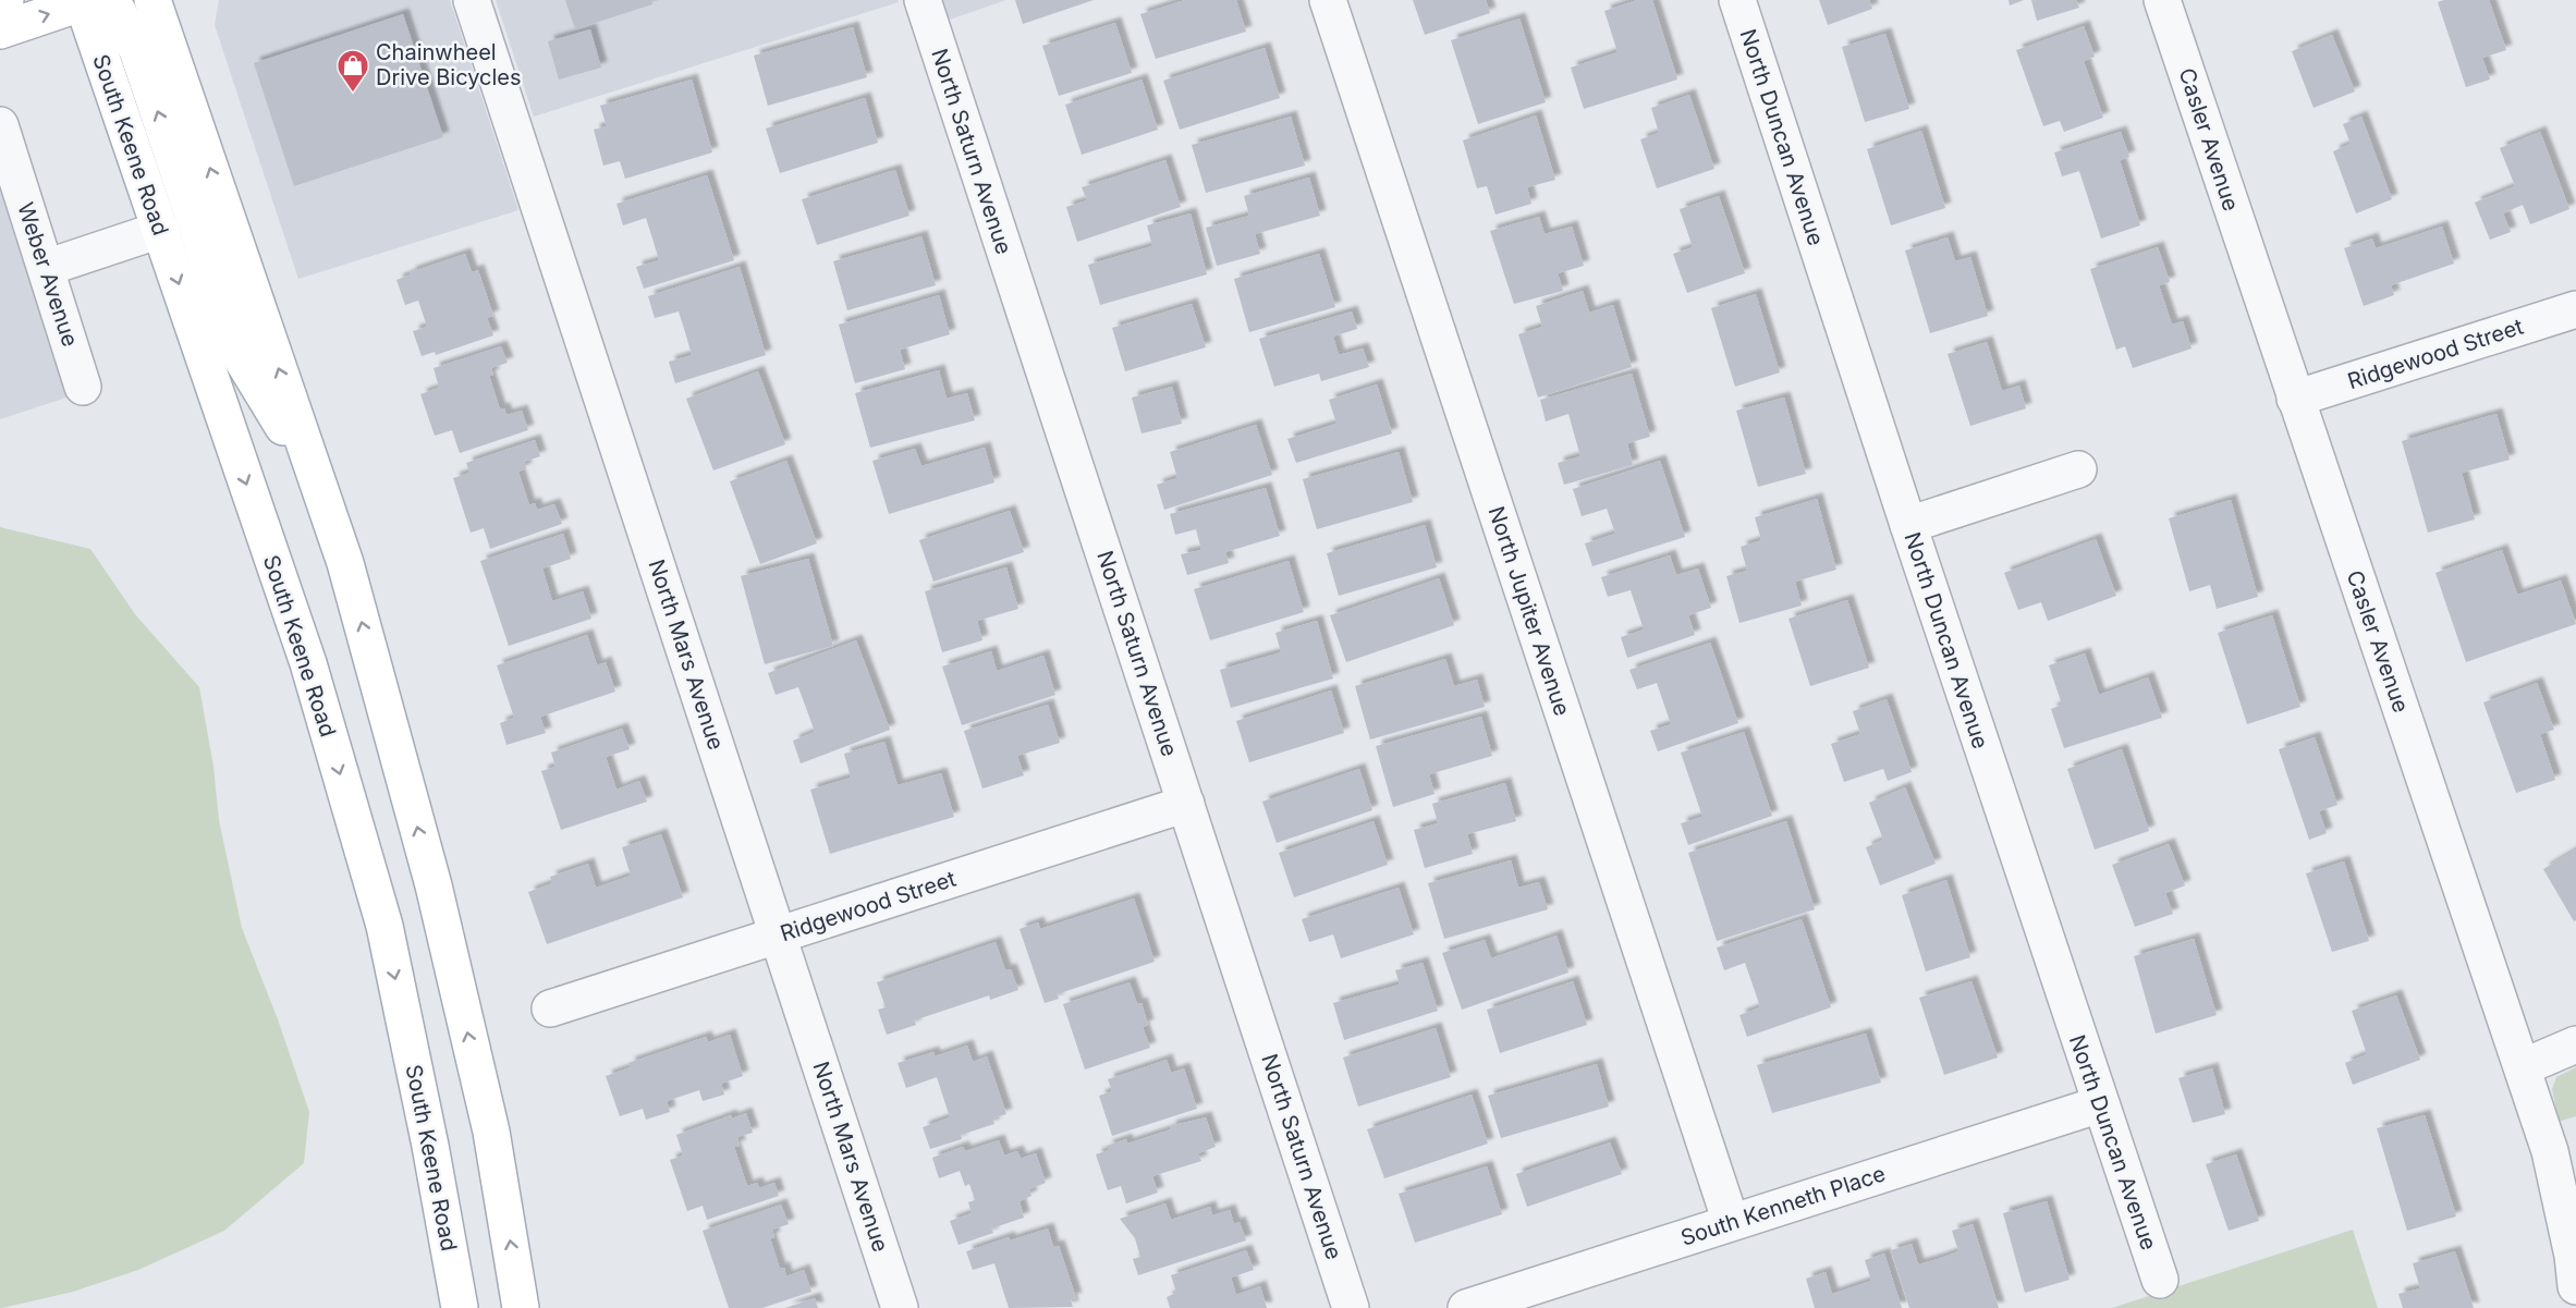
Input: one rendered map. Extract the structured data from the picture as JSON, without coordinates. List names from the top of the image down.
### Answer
{
  "streets": {
    "main road": ["South Keene Road"],
    "street": [
      "North Duncan Avenue",
      "Casler Avenue",
      "North Saturn Avenue",
      "Weber Avenue",
      "Ridgewood Street",
      "North Jupiter Avenue",
      "North Mars Avenue",
      "South Kenneth Place"
    ]
  },
  "crossings": [
    ["North Duncan Avenue", "South Kenneth Place"],
    ["Casler Avenue", "Ridgewood Street"],
    ["North Saturn Avenue", "Ridgewood Street"],
    ["Ridgewood Street", "North Mars Avenue"],
    ["North Jupiter Avenue", "South Kenneth Place"]
  ],
  "places": {
    "shop": ["Chainwheel Drive Bicycles"]
  }
}
